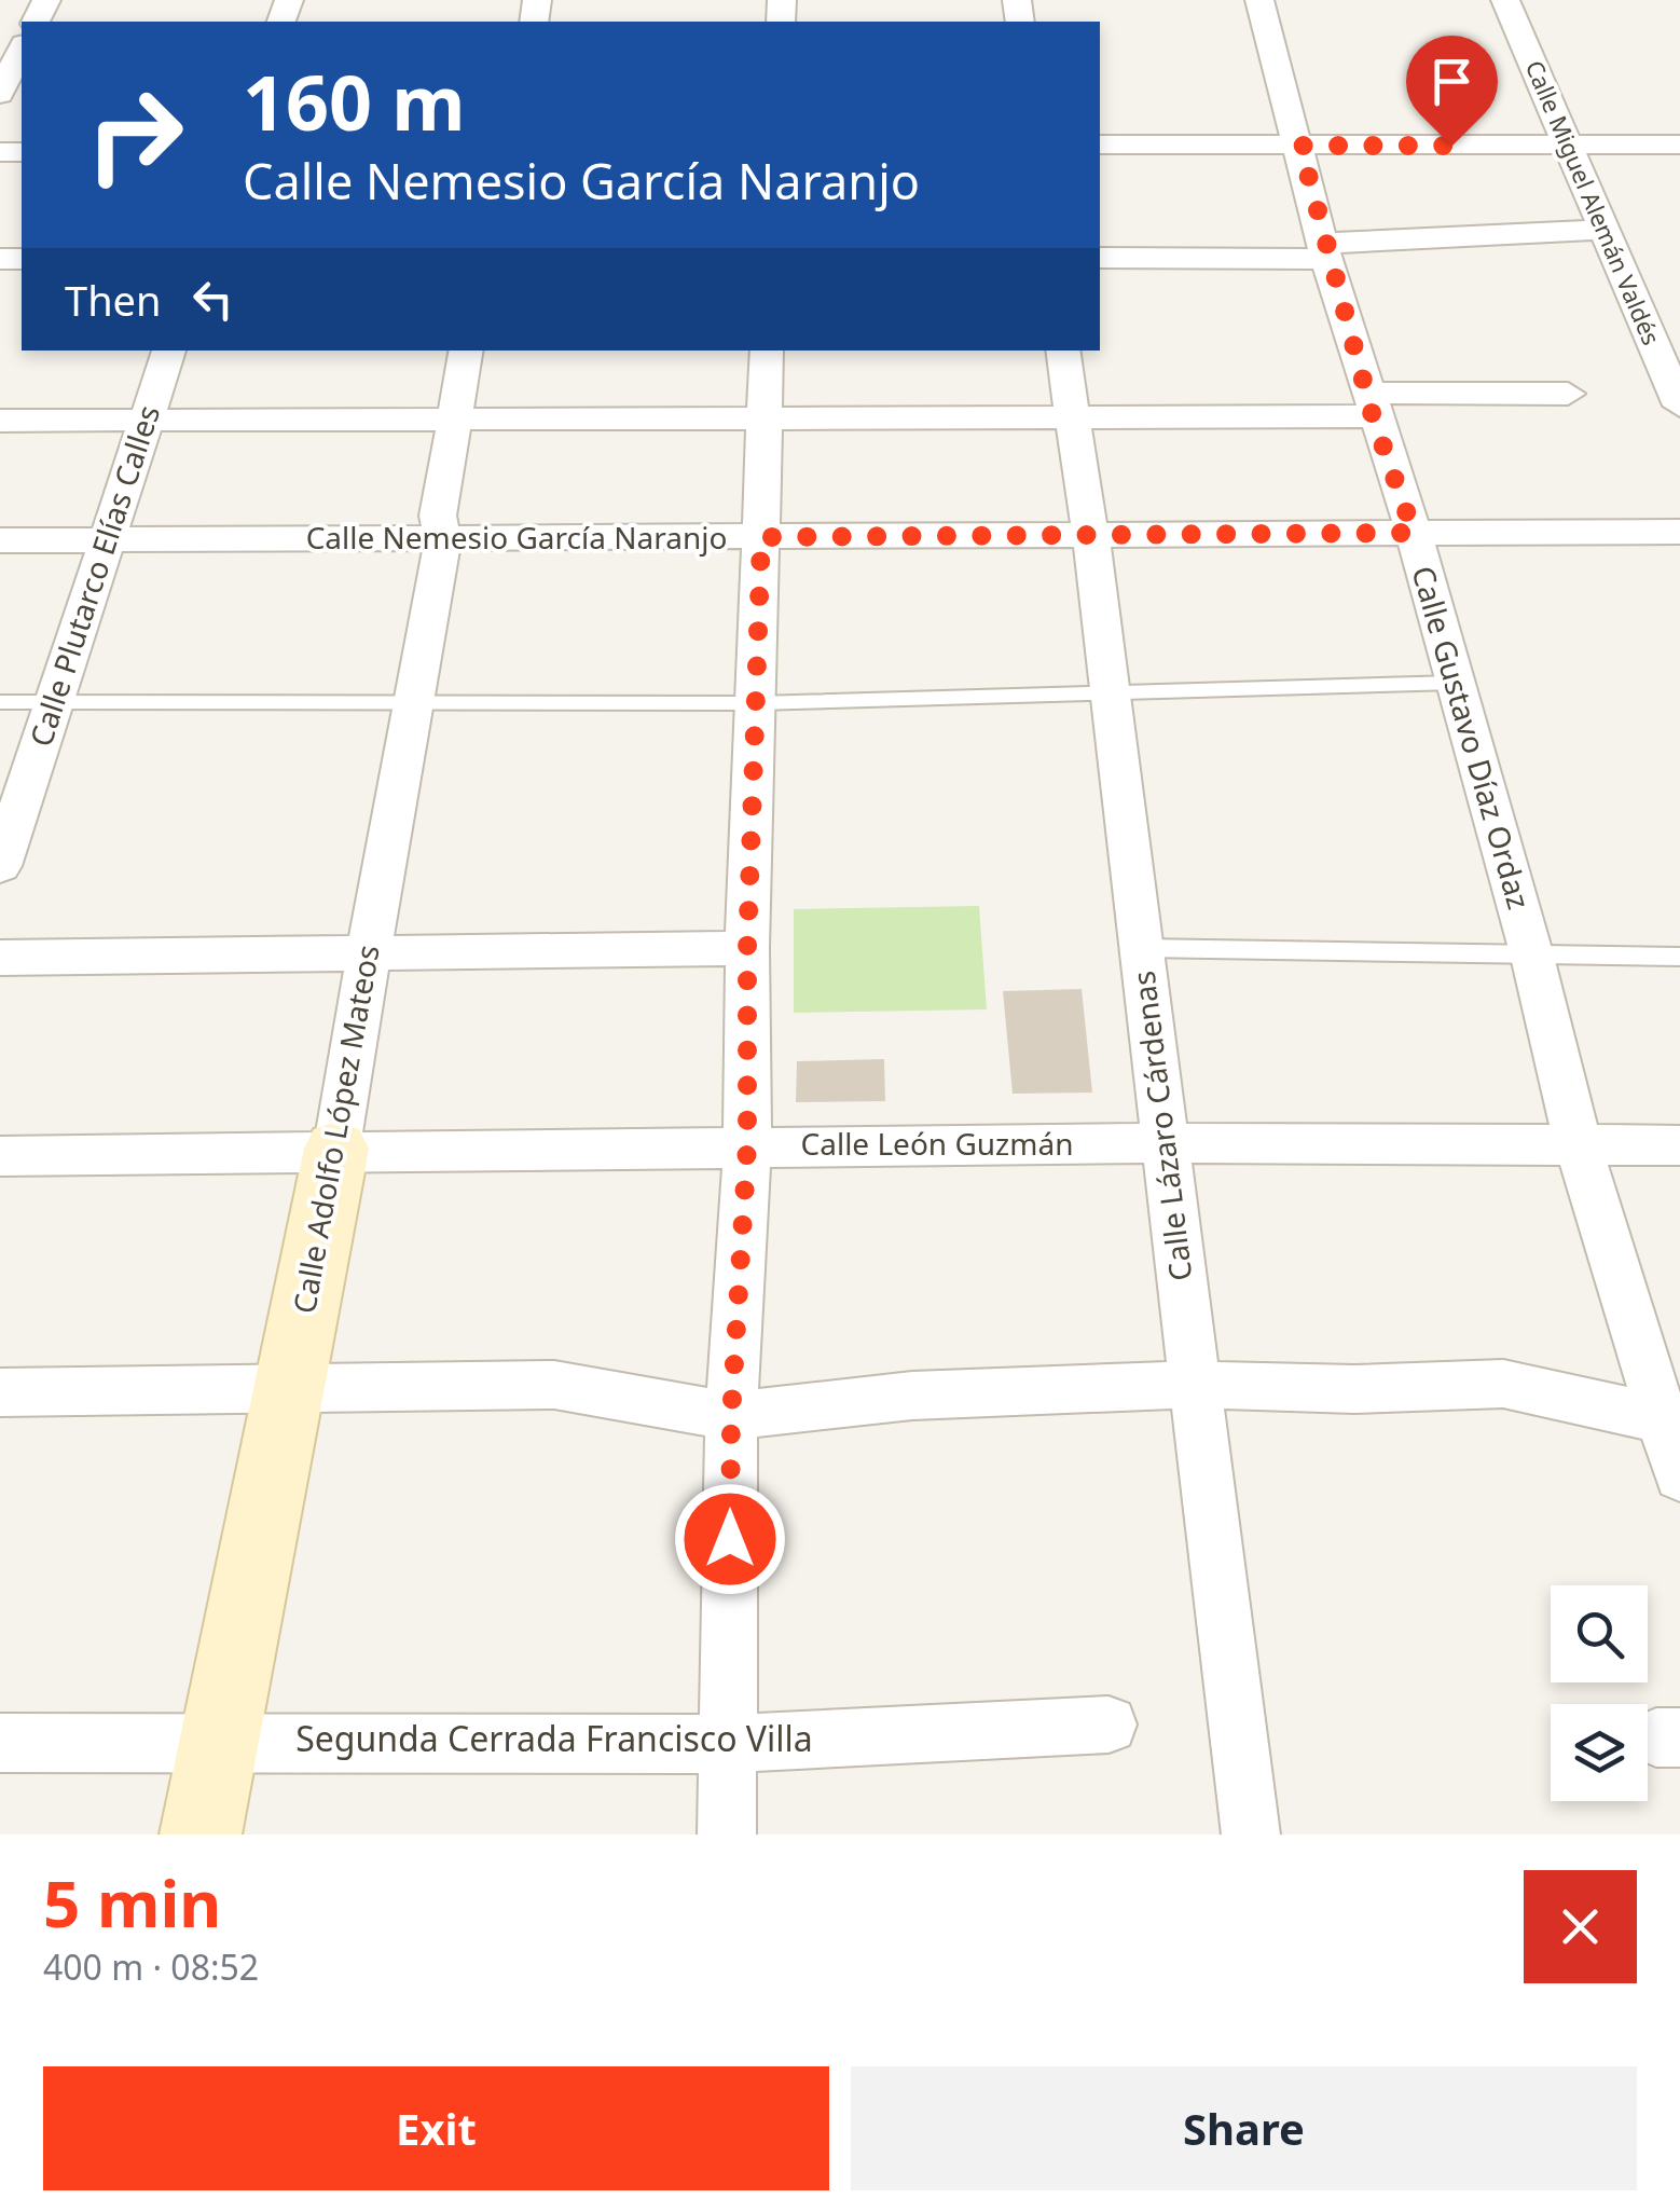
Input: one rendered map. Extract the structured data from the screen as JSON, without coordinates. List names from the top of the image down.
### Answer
{
  "streets": {
    "street": [
      "Calle Miguel Alemán Valdés",
      "Calle Nemesio García Naranjo",
      "Calle Plutarco Elías Calles",
      "Calle Gustavo Díaz Ordaz",
      "Calle Lázaro Cárdenas",
      "Calle Adolfo López Mateos",
      "Calle León Guzmán",
      "Segunda Cerrada Francisco Villa"
    ]
  },
  "crossings": [
    ["Calle Nemesio García Naranjo", "Calle Plutarco Elías Calles"],
    ["Calle Nemesio García Naranjo", "Calle Gustavo Díaz Ordaz"],
    ["Calle Nemesio García Naranjo", "Calle Lázaro Cárdenas"],
    ["Calle Nemesio García Naranjo", "Calle Adolfo López Mateos"],
    ["Calle Gustavo Díaz Ordaz", "Calle León Guzmán"],
    ["Calle Lázaro Cárdenas", "Calle León Guzmán"],
    ["Calle Adolfo López Mateos", "Calle León Guzmán"],
    ["Calle Adolfo López Mateos", "Segunda Cerrada Francisco Villa"]
  ],
  "page": {
    "turn": ["160 m", "Calle Nemesio García Naranjo"],
    "then": "Then",
    "heading": ["5 min", "400 m · 08:52"],
    "buttons": ["Exit", "Share"]
  }
}
